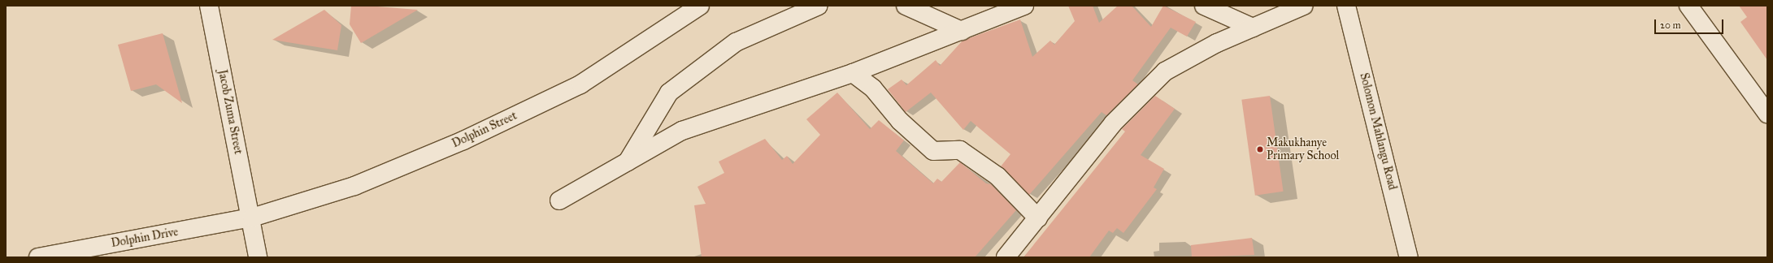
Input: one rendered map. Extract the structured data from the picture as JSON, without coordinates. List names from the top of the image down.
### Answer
{
  "streets": {
    "street": [
      "Jacob Zuma Street",
      "Dolphin Street",
      "Solomon Mahlangu Road",
      "Dolphin Drive"
    ]
  },
  "crossings": [
    ["Jacob Zuma Street", "Dolphin Street"],
    ["Jacob Zuma Street", "Dolphin Drive"],
    ["Dolphin Street", "Dolphin Drive"]
  ],
  "places": ["Makukhanye Primary School"],
  "scale_bar": "20 m"
}
